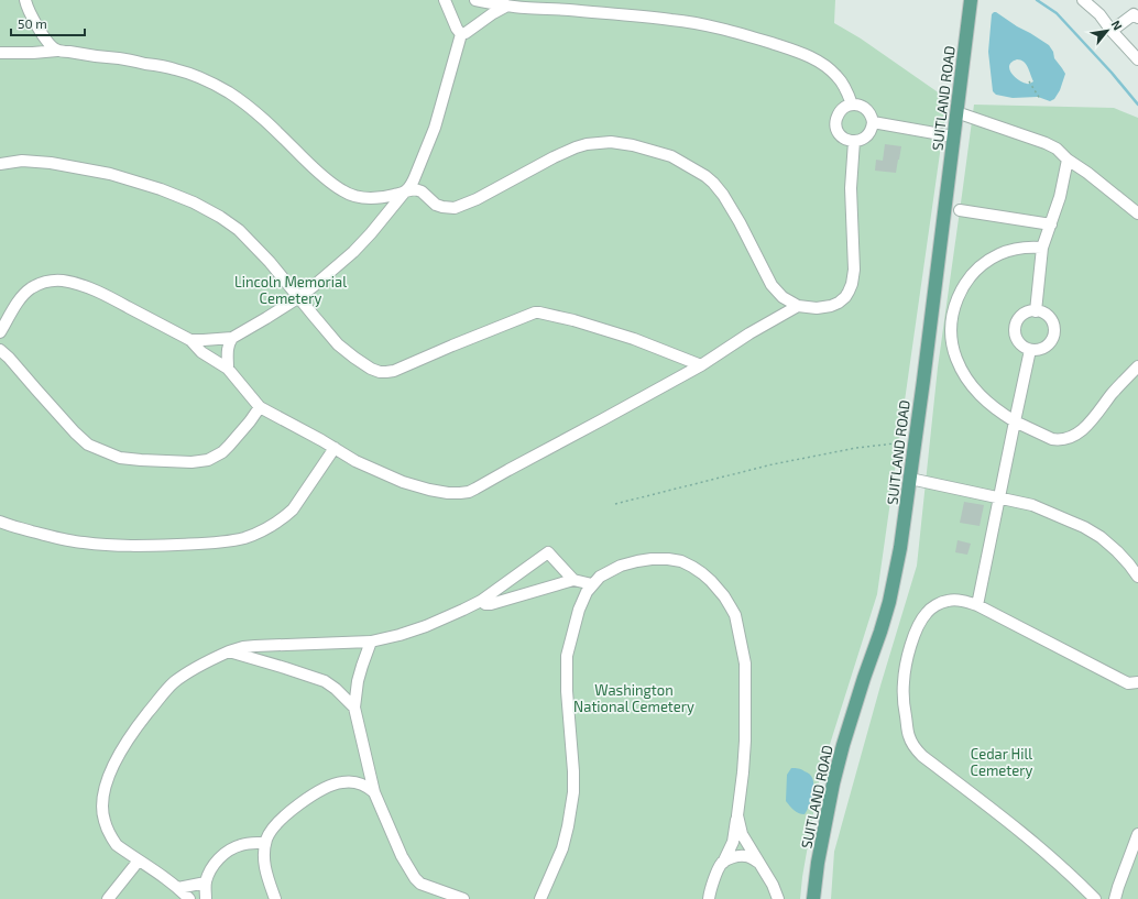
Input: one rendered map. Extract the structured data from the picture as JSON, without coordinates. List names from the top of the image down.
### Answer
{
  "streets": {
    "main road": ["SUITLAND ROAD"]
  },
  "parks": ["Lincoln Memorial Cemetery", "Washington National Cemetery", "Cedar Hill Cemetery"],
  "scale_bar": "50 m",
  "north": "top right"
}
